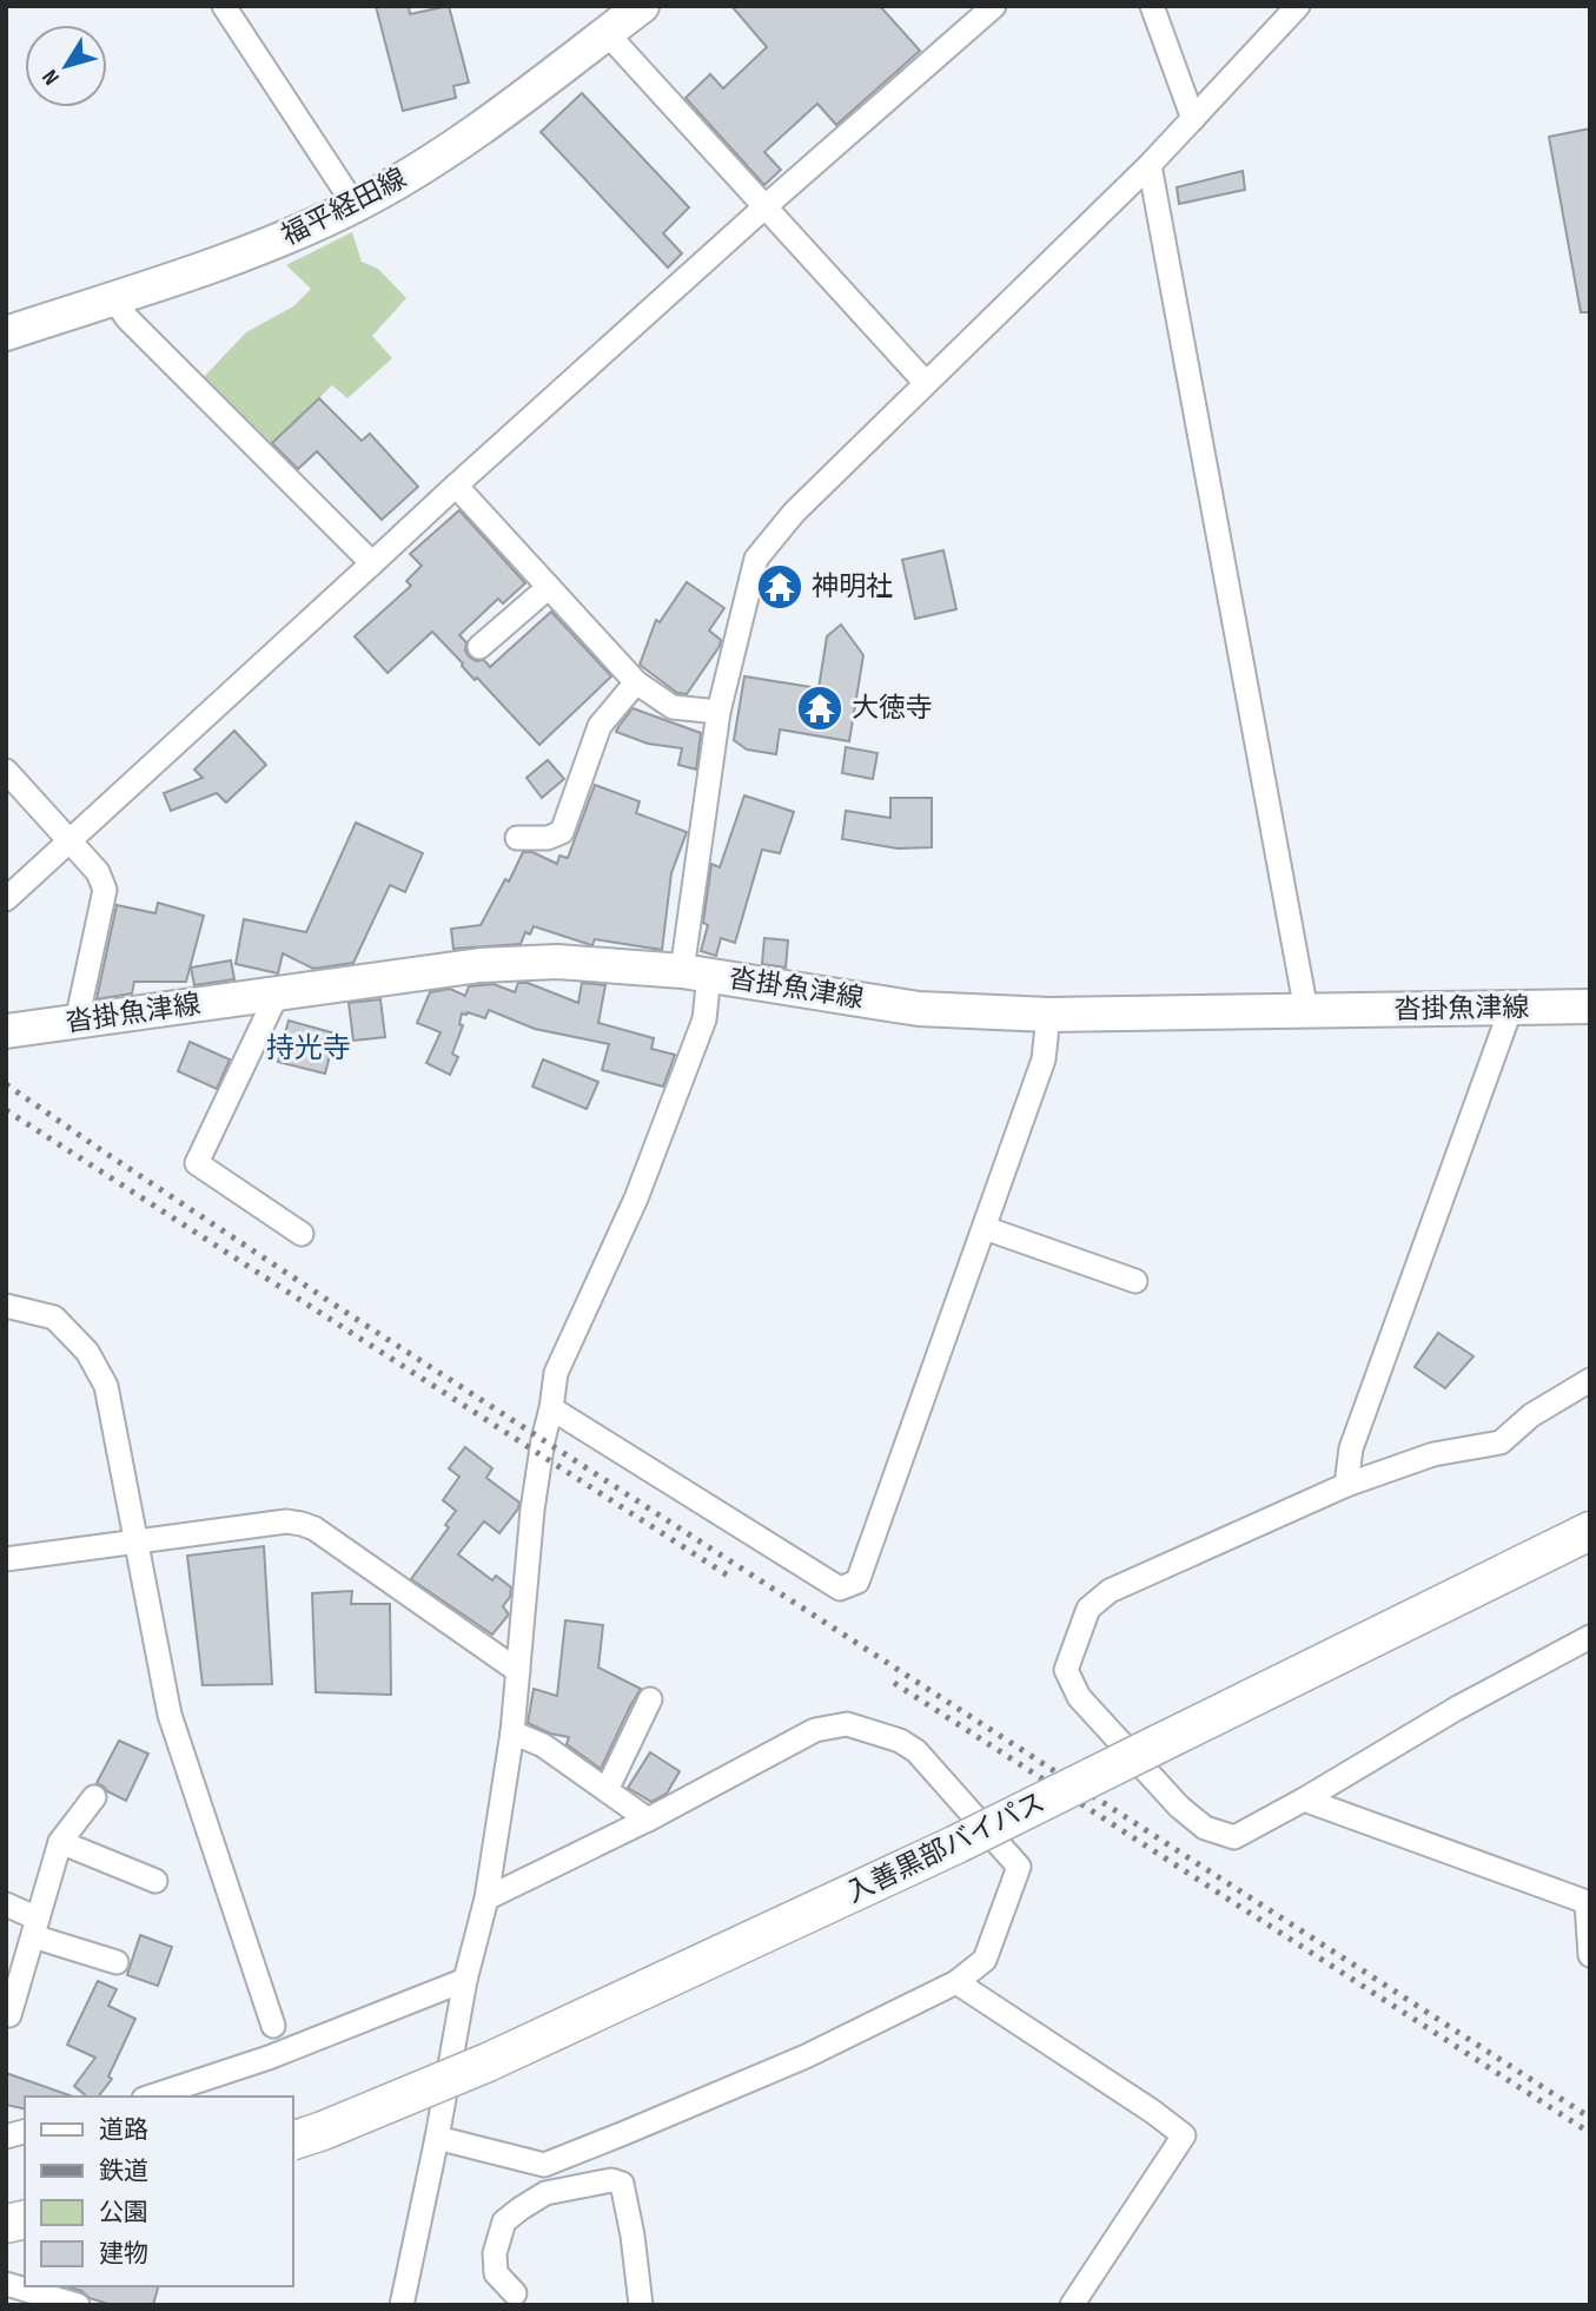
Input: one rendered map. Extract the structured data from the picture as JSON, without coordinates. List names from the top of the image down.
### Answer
{
  "streets": {
    "highway": ["入善黒部バイパス"],
    "main road": ["福平経田線", "沓掛魚津線"]
  },
  "districts": ["持光寺"],
  "places": {
    "temple": ["神明社", "大徳寺"]
  },
  "legend": [
    "道路",
    "鉄道",
    "公園",
    "建物"
  ],
  "north": "bottom left"
}
